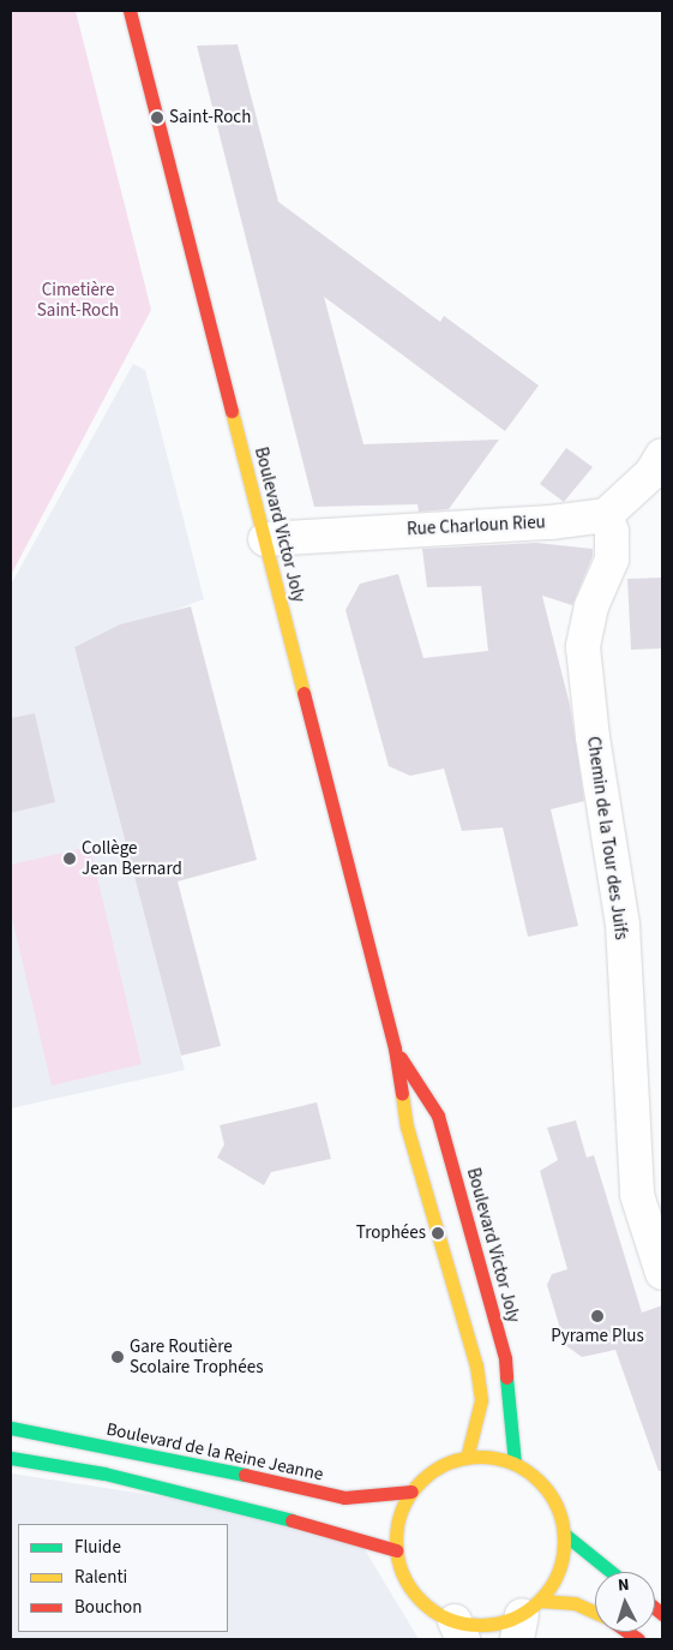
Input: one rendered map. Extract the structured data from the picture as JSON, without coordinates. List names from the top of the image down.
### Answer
{
  "streets": {
    "main road": ["Boulevard Victor Joly", "Boulevard de la Reine Jeanne"],
    "street": ["Rue Charloun Rieu", "Chemin de la Tour des Juifs"]
  },
  "crossings": [
    ["Boulevard Victor Joly", "Rue Charloun Rieu"],
    ["Boulevard Victor Joly", "Boulevard de la Reine Jeanne"],
    ["Rue Charloun Rieu", "Chemin de la Tour des Juifs"]
  ],
  "parks": ["Cimetière Saint-Roch"],
  "places": [
    "Saint-Roch",
    "Collège Jean Bernard",
    "Trophées",
    "Pyrame Plus",
    "Gare Routière Scolaire Trophées"
  ],
  "legend": ["Fluide", "Ralenti", "Bouchon"],
  "north": "top"
}
